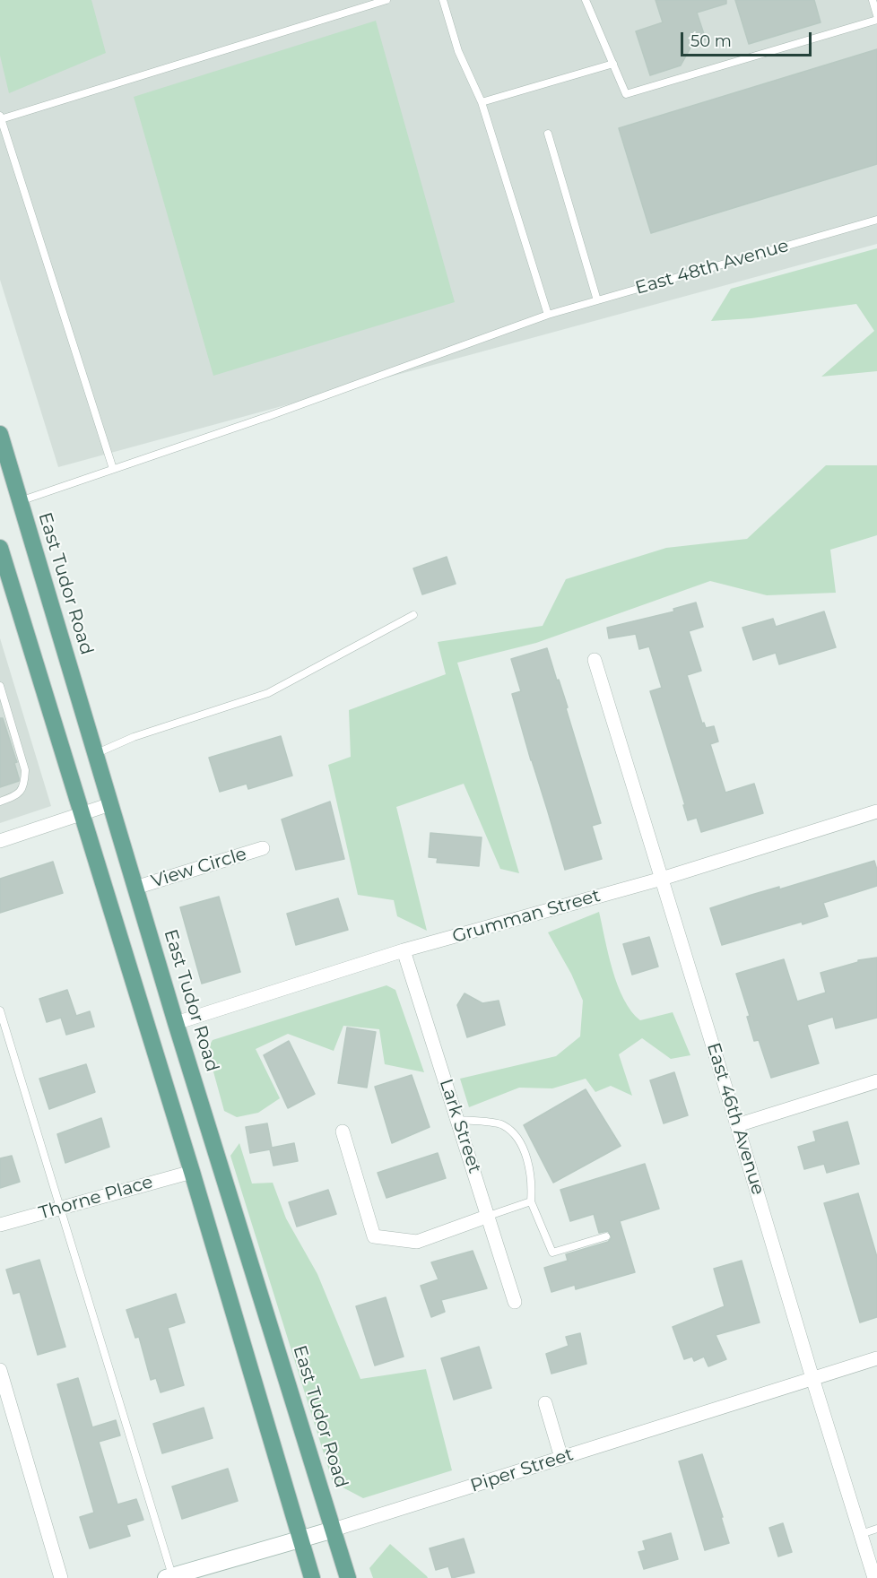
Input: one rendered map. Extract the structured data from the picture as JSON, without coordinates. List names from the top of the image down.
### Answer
{
  "streets": {
    "main road": ["East Tudor Road"],
    "street": [
      "View Circle",
      "Grumman Street",
      "East 46th Avenue",
      "Lark Street",
      "Thorne Place",
      "Piper Street"
    ],
    "lane": ["East 48th Avenue"]
  },
  "crossings": [
    ["East 48th Avenue", "East Tudor Road"],
    ["East Tudor Road", "View Circle"],
    ["East Tudor Road", "Grumman Street"],
    ["East Tudor Road", "Piper Street"],
    ["Grumman Street", "East 46th Avenue"],
    ["Grumman Street", "Lark Street"],
    ["East 46th Avenue", "Piper Street"]
  ],
  "scale_bar": "50 m"
}
